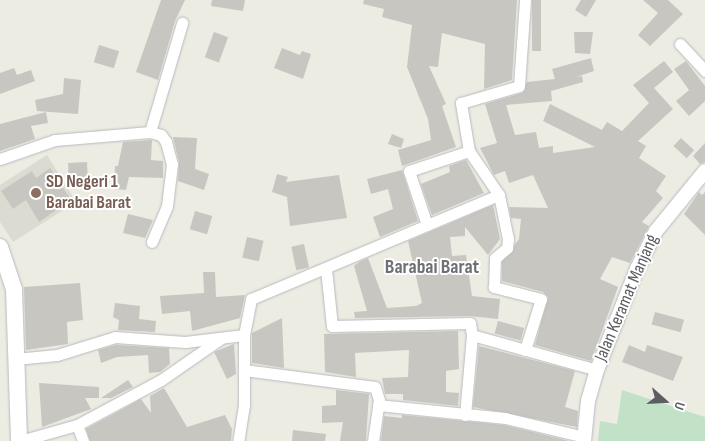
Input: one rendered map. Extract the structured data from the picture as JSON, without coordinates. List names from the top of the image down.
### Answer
{
  "streets": {
    "street": ["Jalan Keramat Manjang"]
  },
  "districts": ["Barabai Barat"],
  "places": ["SD Negeri 1 Barabai Barat"],
  "north": "right"
}
